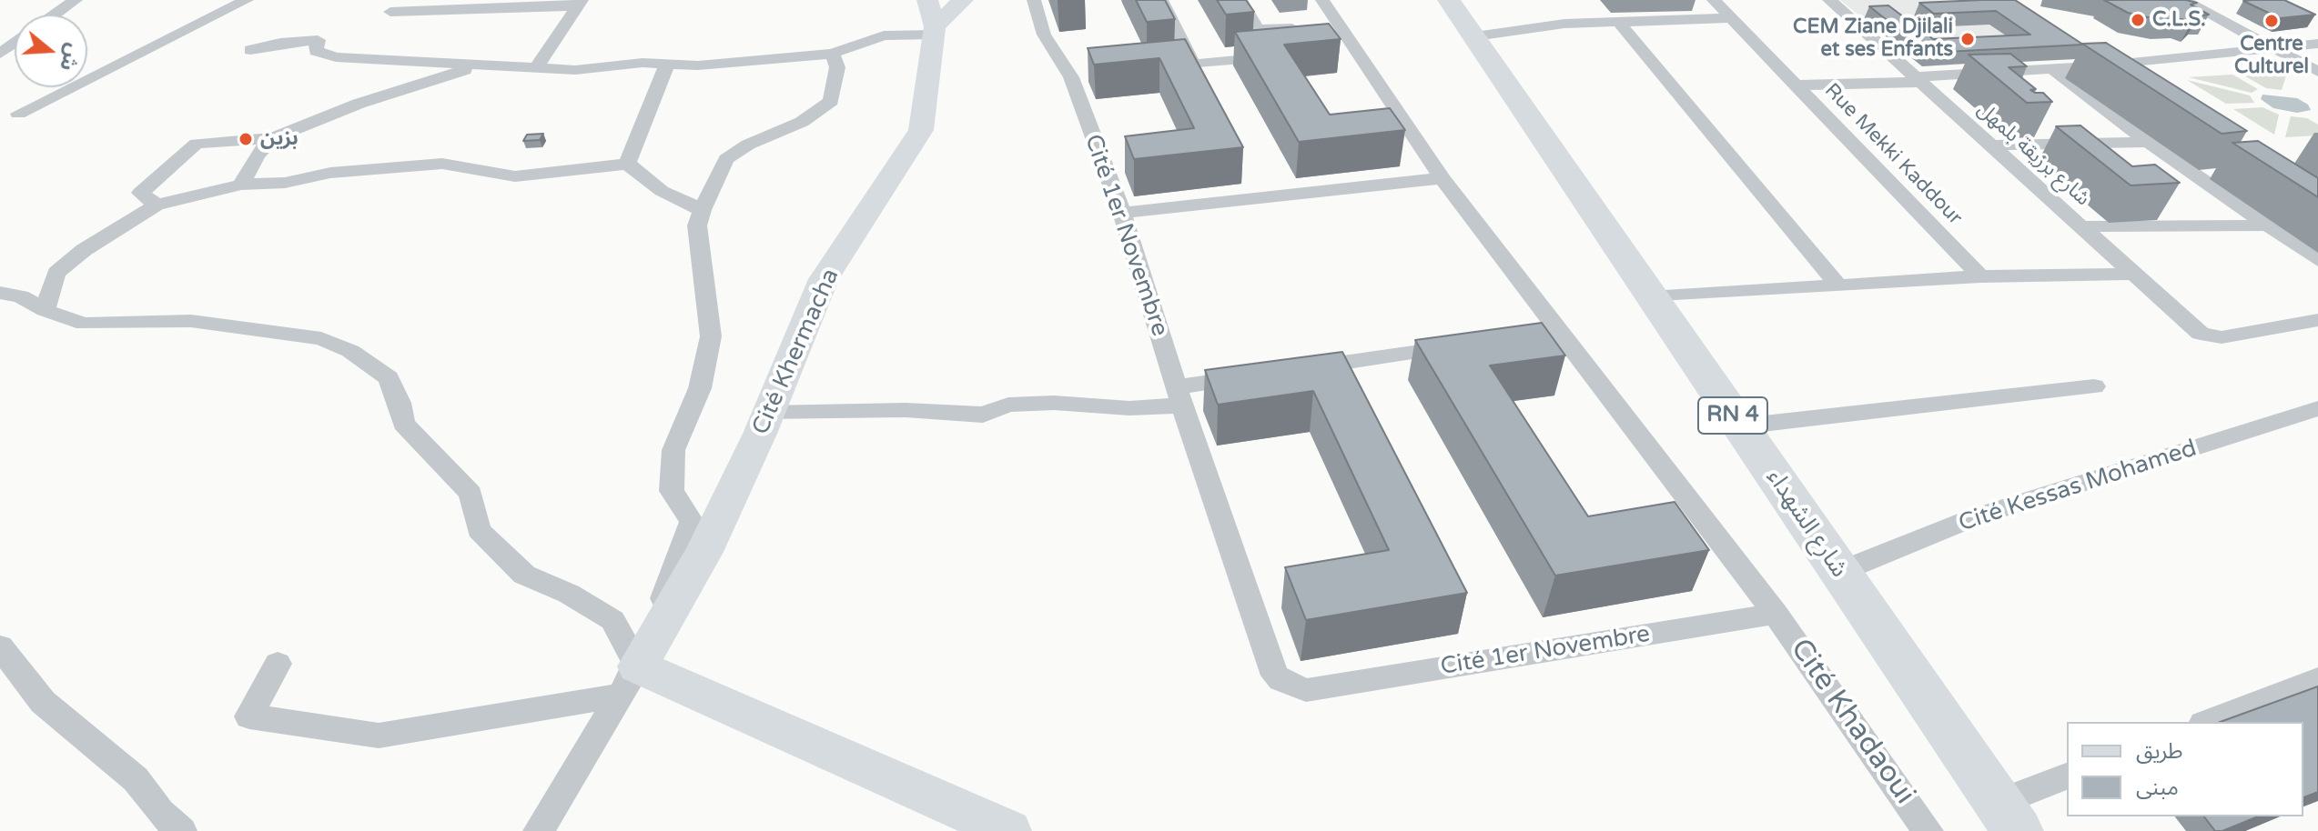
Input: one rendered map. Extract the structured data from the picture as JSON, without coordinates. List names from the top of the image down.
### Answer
{
  "streets": {
    "main road": ["RN 4", "شارع الشهداء"],
    "street": [
      "Rue Mekki Kaddour",
      "شارع برزيقة بلمهل",
      "Cité 1er Novembre",
      "Cité Khermacha",
      "Cité Kessas Mohamed",
      "Cité Khadaoui"
    ]
  },
  "crossings": [
    ["Cité 1er Novembre", "Cité Khadaoui"],
    ["Cité Kessas Mohamed", "شارع الشهداء"]
  ],
  "places": [
    "C.L.S.",
    "Centre Culturel",
    "CEM Ziane Djilali et ses Enfants",
    "بزين"
  ],
  "legend": ["طريق", "مبنى"],
  "north": "right"
}
